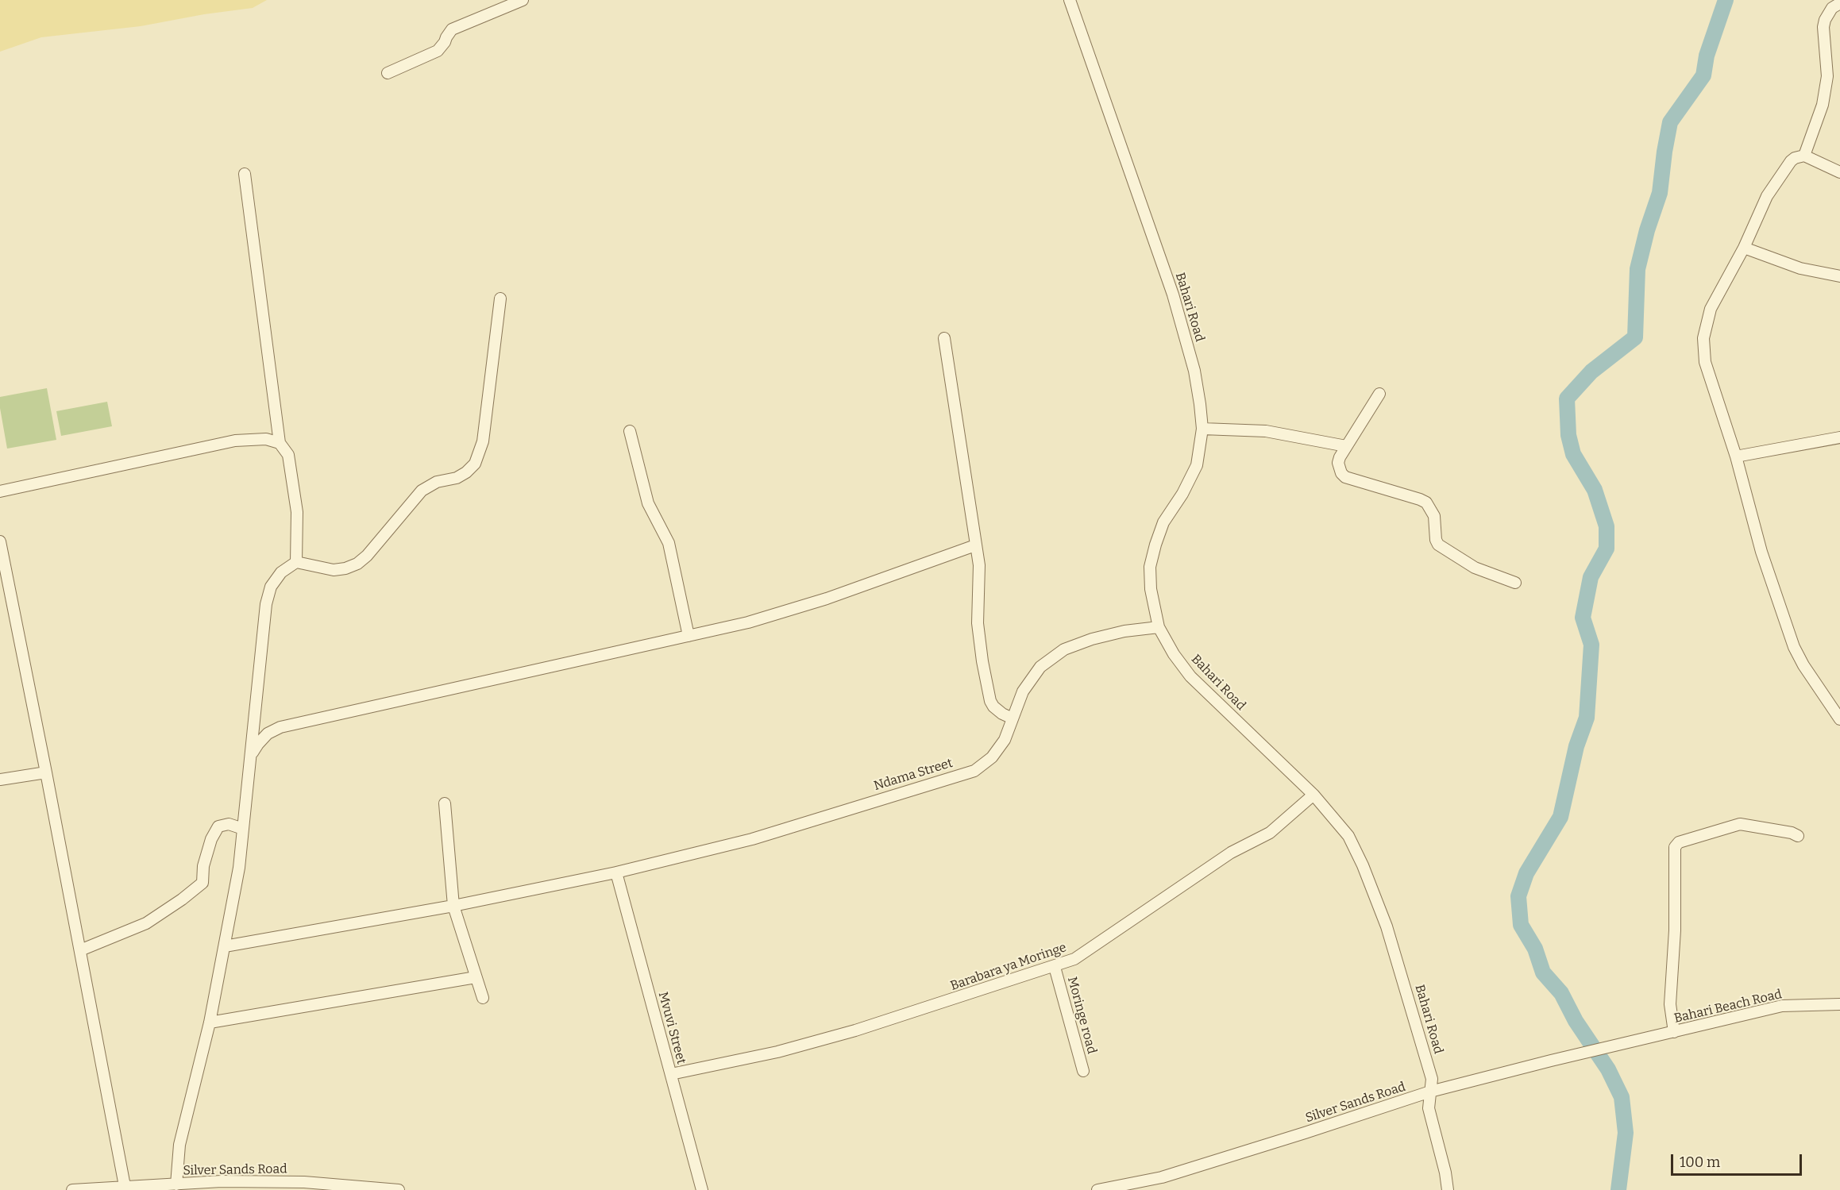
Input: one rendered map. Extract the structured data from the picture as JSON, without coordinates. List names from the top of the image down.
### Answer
{
  "streets": {
    "street": [
      "Bahari Road",
      "Ndama Street",
      "Barabara ya Moringe",
      "Bahari Beach Road",
      "Moringe road",
      "Mvuvi Street",
      "Silver Sands Road"
    ]
  },
  "crossings": [
    ["Bahari Road", "Ndama Street"],
    ["Bahari Road", "Barabara ya Moringe"],
    ["Bahari Road", "Silver Sands Road"],
    ["Ndama Street", "Mvuvi Street"],
    ["Barabara ya Moringe", "Moringe road"],
    ["Barabara ya Moringe", "Mvuvi Street"],
    ["Bahari Beach Road", "Silver Sands Road"]
  ],
  "scale_bar": "100 m"
}
